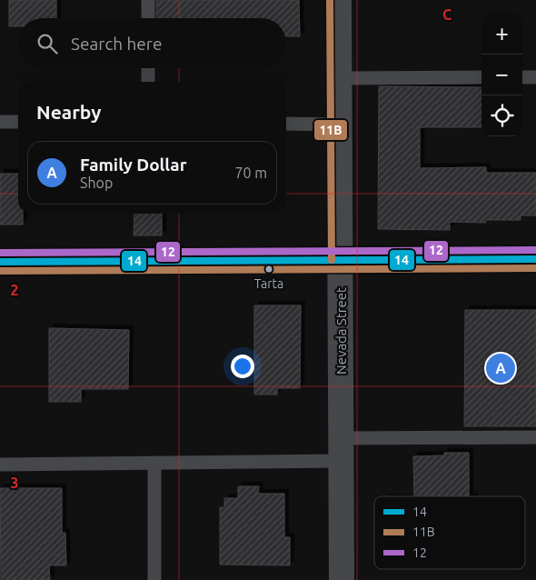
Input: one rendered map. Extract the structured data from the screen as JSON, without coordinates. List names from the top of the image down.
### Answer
{
  "streets": {
    "street": ["Nevada Street"]
  },
  "places": ["Tarta"],
  "lines": ["transit line 11B", "transit line 12", "transit line 14"],
  "legend": ["14", "11B", "12"],
  "page": {
    "map_buttons": ["+", "−"],
    "search": "Search here",
    "heading": "Nearby",
    "list": [
      {
        "mark": "A",
        "name": "Family Dollar",
        "note": "Shop",
        "value": "70 m"
      }
    ],
    "pins": "A"
  },
  "grid": {
    "columns": ["C"],
    "rows": ["2", "3"]
  }
}
